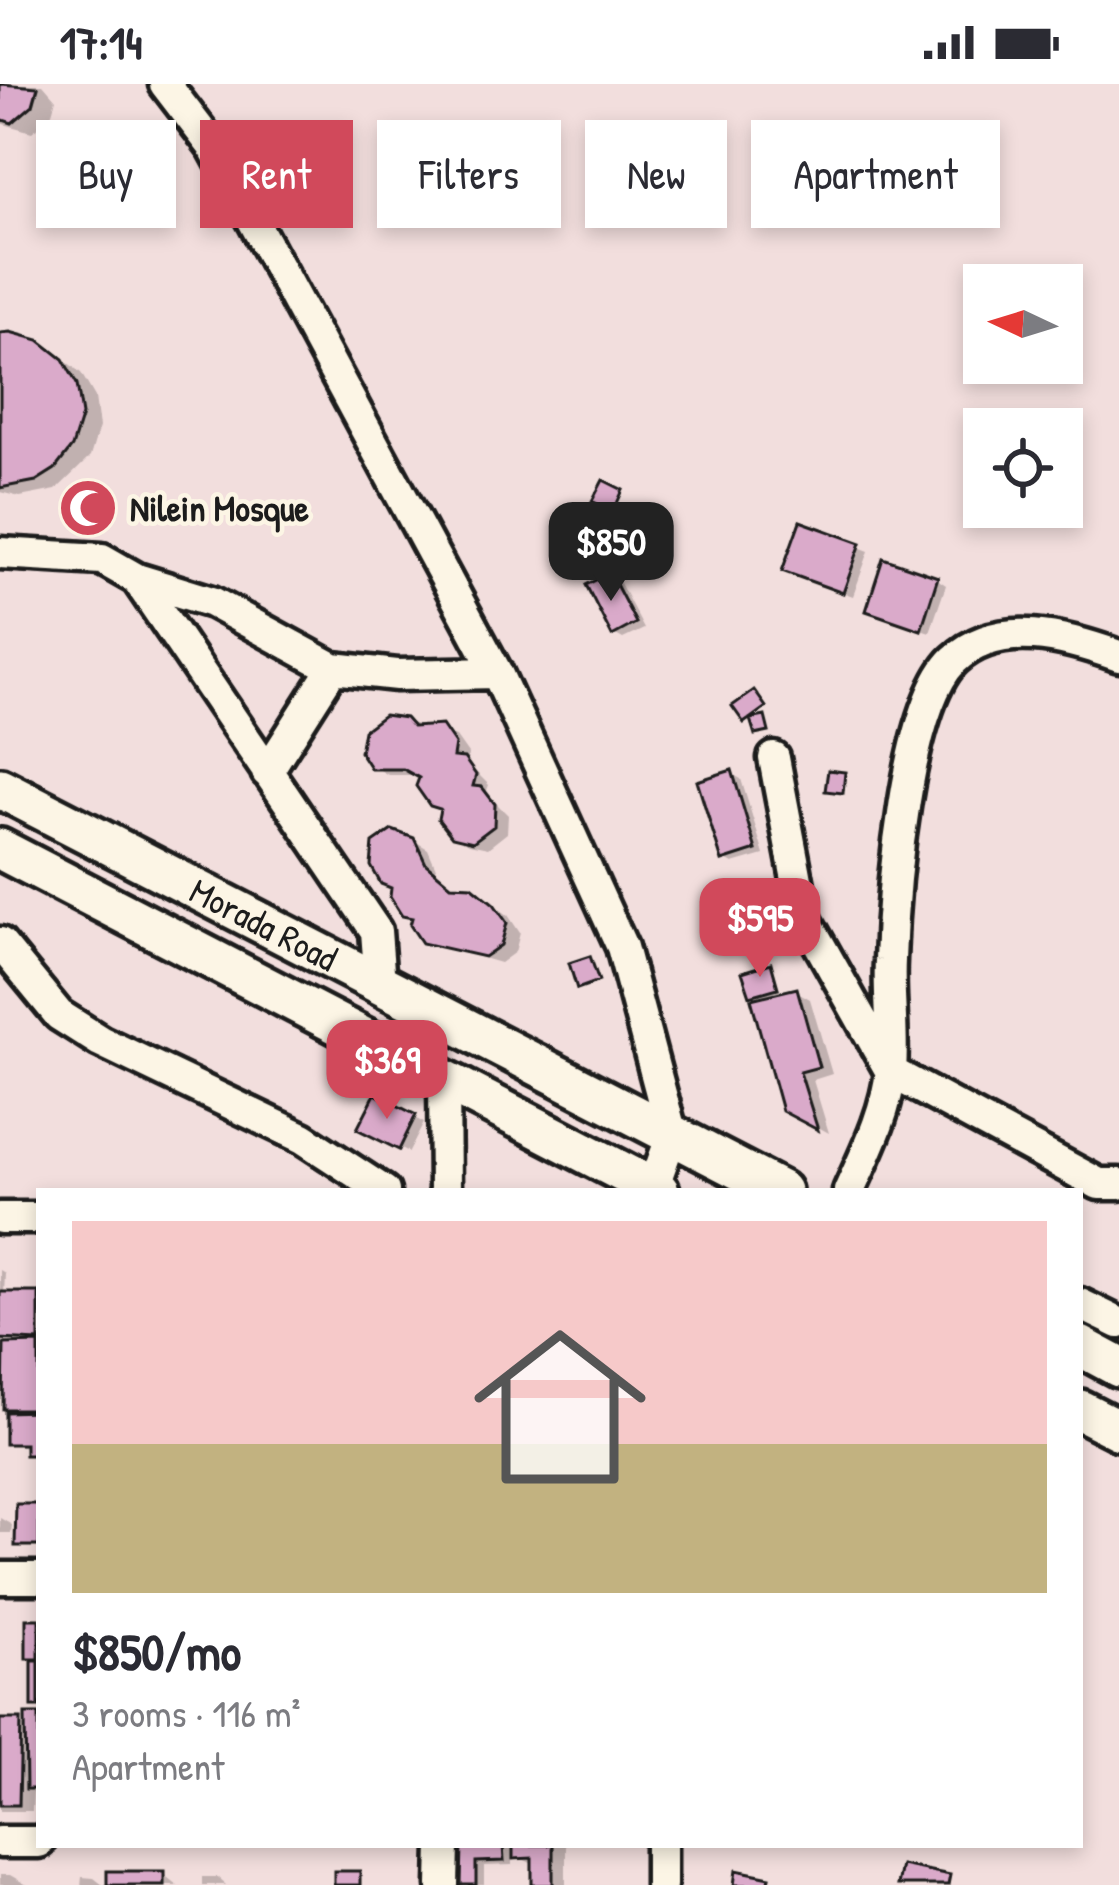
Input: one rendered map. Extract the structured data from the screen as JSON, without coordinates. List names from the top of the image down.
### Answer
{
  "streets": {
    "main road": ["Morada Road"]
  },
  "places": {
    "mosque": ["Nilein Mosque"]
  },
  "north": "left",
  "page": {
    "status": "17:14",
    "chip": [
      "Buy",
      "Rent",
      "Filters",
      "New",
      "Apartment"
    ],
    "price": ["$850", "$595", "$369"],
    "list": [
      {
        "name": "$850/mo",
        "note": "3 rooms · 116 m² · Apartment"
      }
    ]
  }
}
